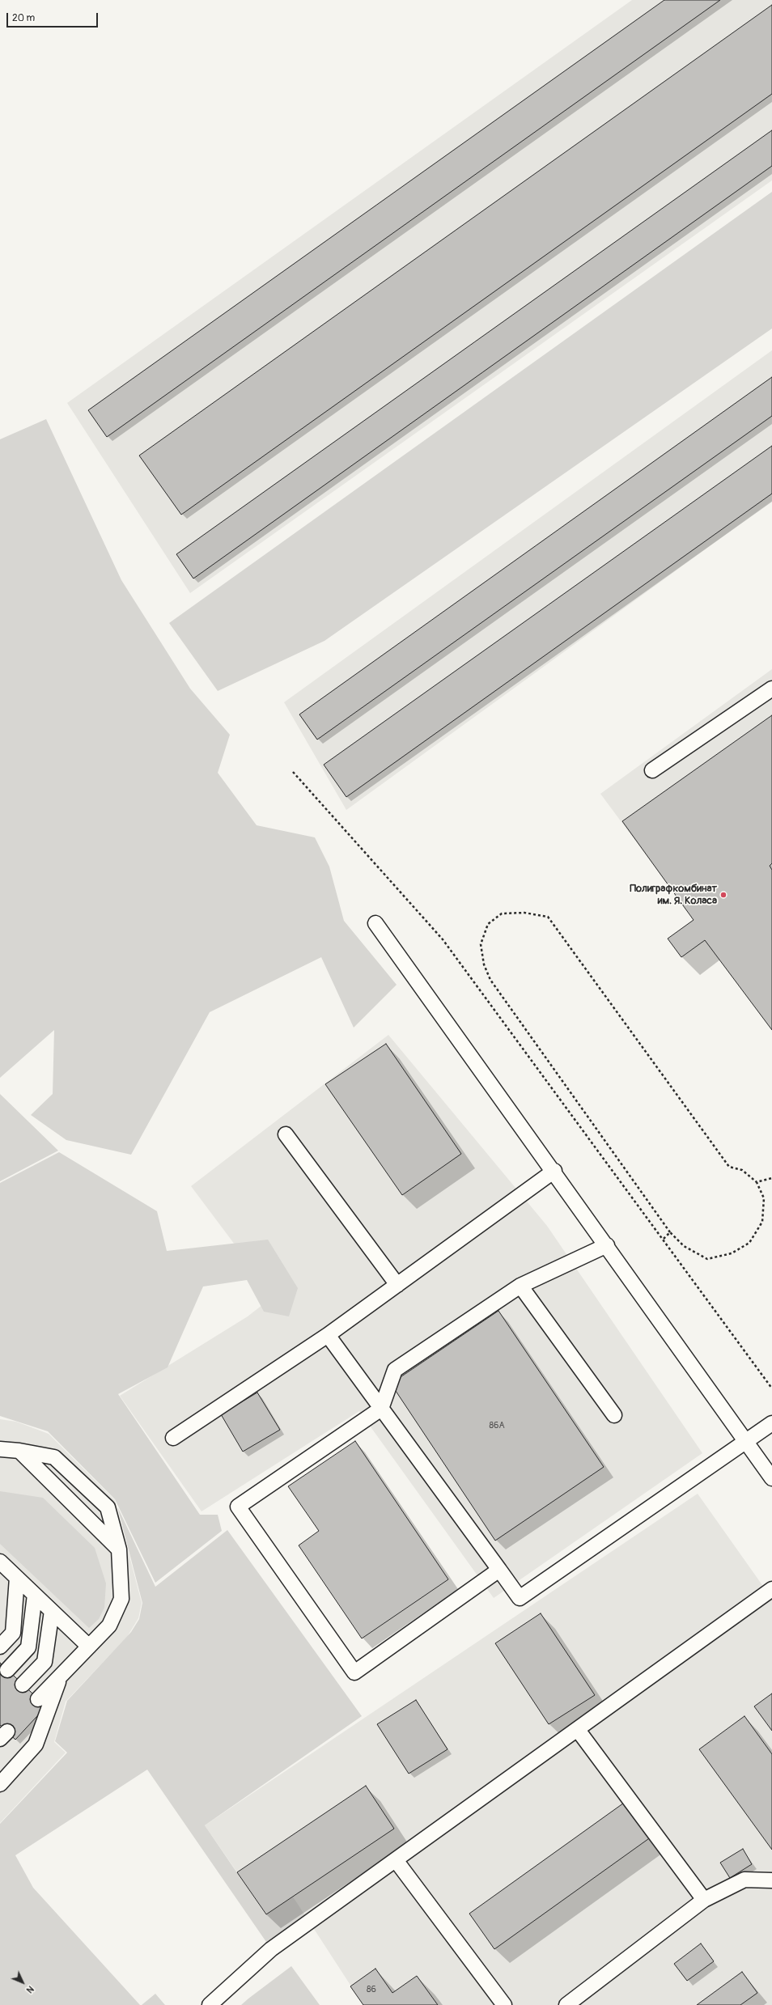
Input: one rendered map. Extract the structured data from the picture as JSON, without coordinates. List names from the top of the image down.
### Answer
{
  "places": ["Полиграфкомбинат им. Я. Коласа"],
  "house_numbers": ["86А", "86"],
  "scale_bar": "20 m",
  "north": "bottom right"
}
